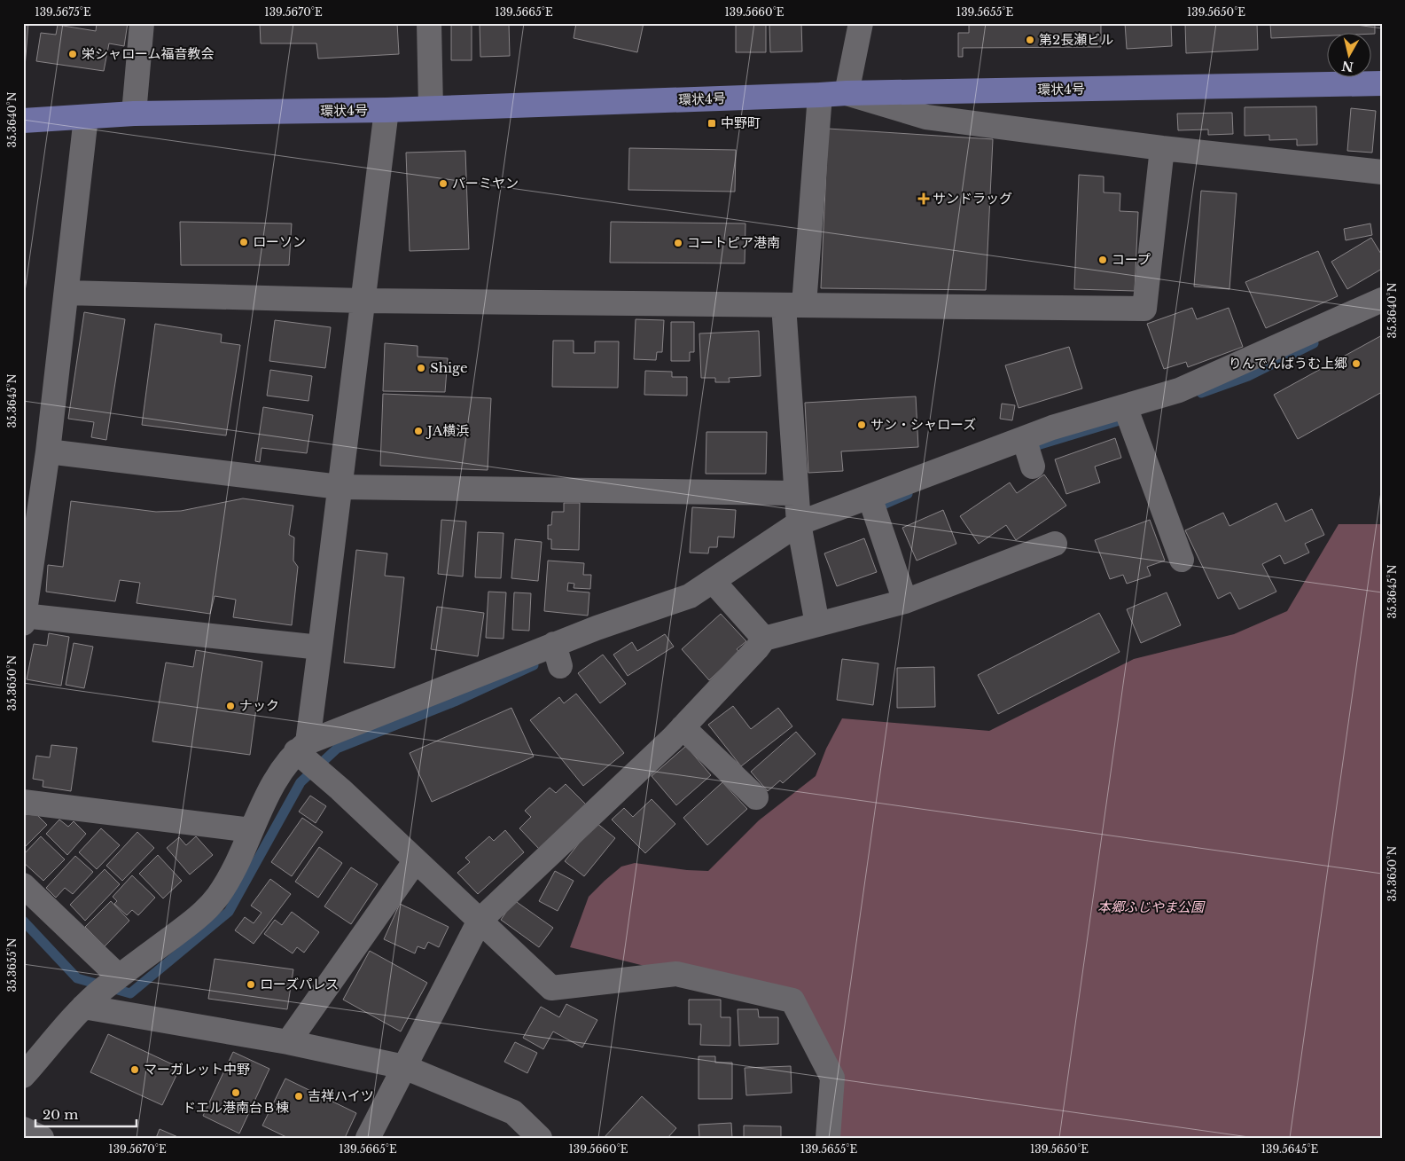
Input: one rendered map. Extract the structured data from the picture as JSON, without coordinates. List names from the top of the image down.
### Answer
{
  "streets": {
    "main road": ["環状4号"]
  },
  "parks": ["本郷ふじやま公園"],
  "places": {
    "other": [
      "第2長瀬ビル",
      "栄シャローム福音教会",
      "バーミヤン",
      "ローソン",
      "コートピア港南",
      "コープ",
      "りんでんばうむ上郷",
      "Shige",
      "サン・シャローズ",
      "JA横浜",
      "ナック",
      "ローズパレス",
      "マーガレット中野",
      "ドエル港南台Ｂ棟",
      "吉祥ハイツ"
    ],
    "transit": ["中野町"],
    "health": ["サンドラッグ"]
  },
  "scale_bar": "20 m",
  "north": "bottom",
  "coordinates": [
    "139.5675°E",
    "139.5670°E",
    "139.5665°E",
    "139.5660°E",
    "139.5655°E",
    "139.5650°E",
    "35.3640°N",
    "35.3645°N",
    "35.3650°N",
    "35.3655°N",
    "139.5645°E"
  ]
}
